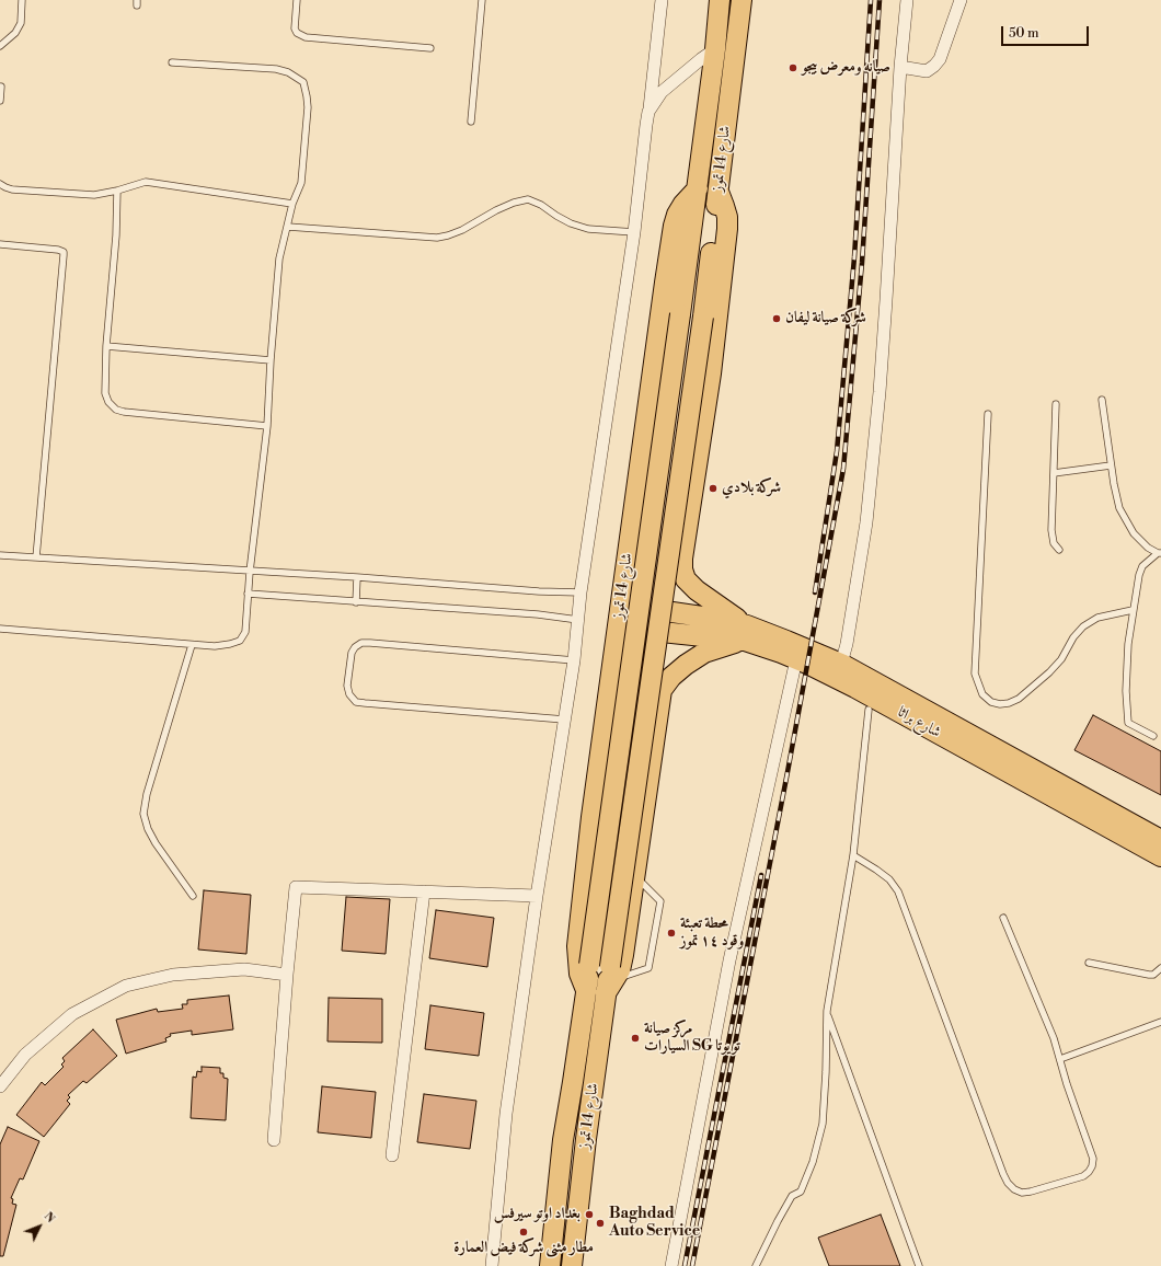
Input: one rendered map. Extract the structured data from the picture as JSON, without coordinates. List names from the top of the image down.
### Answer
{
  "streets": {
    "main road": ["شارع 14 تموز", "شارع براثا"]
  },
  "places": [
    "صيانه ومعرض بيجو",
    "شركة صيانة ليفان",
    "شركة بلادي",
    "محطة تعبئة وقود ١٤ تموز",
    "مركز صيانة السيارات SG تويوتا",
    "بغداد اوتو سيرفس",
    "Baghdad Auto Service",
    "مطار مثنى شركة فيض العمارة"
  ],
  "scale_bar": "50 m",
  "north": "top right"
}
